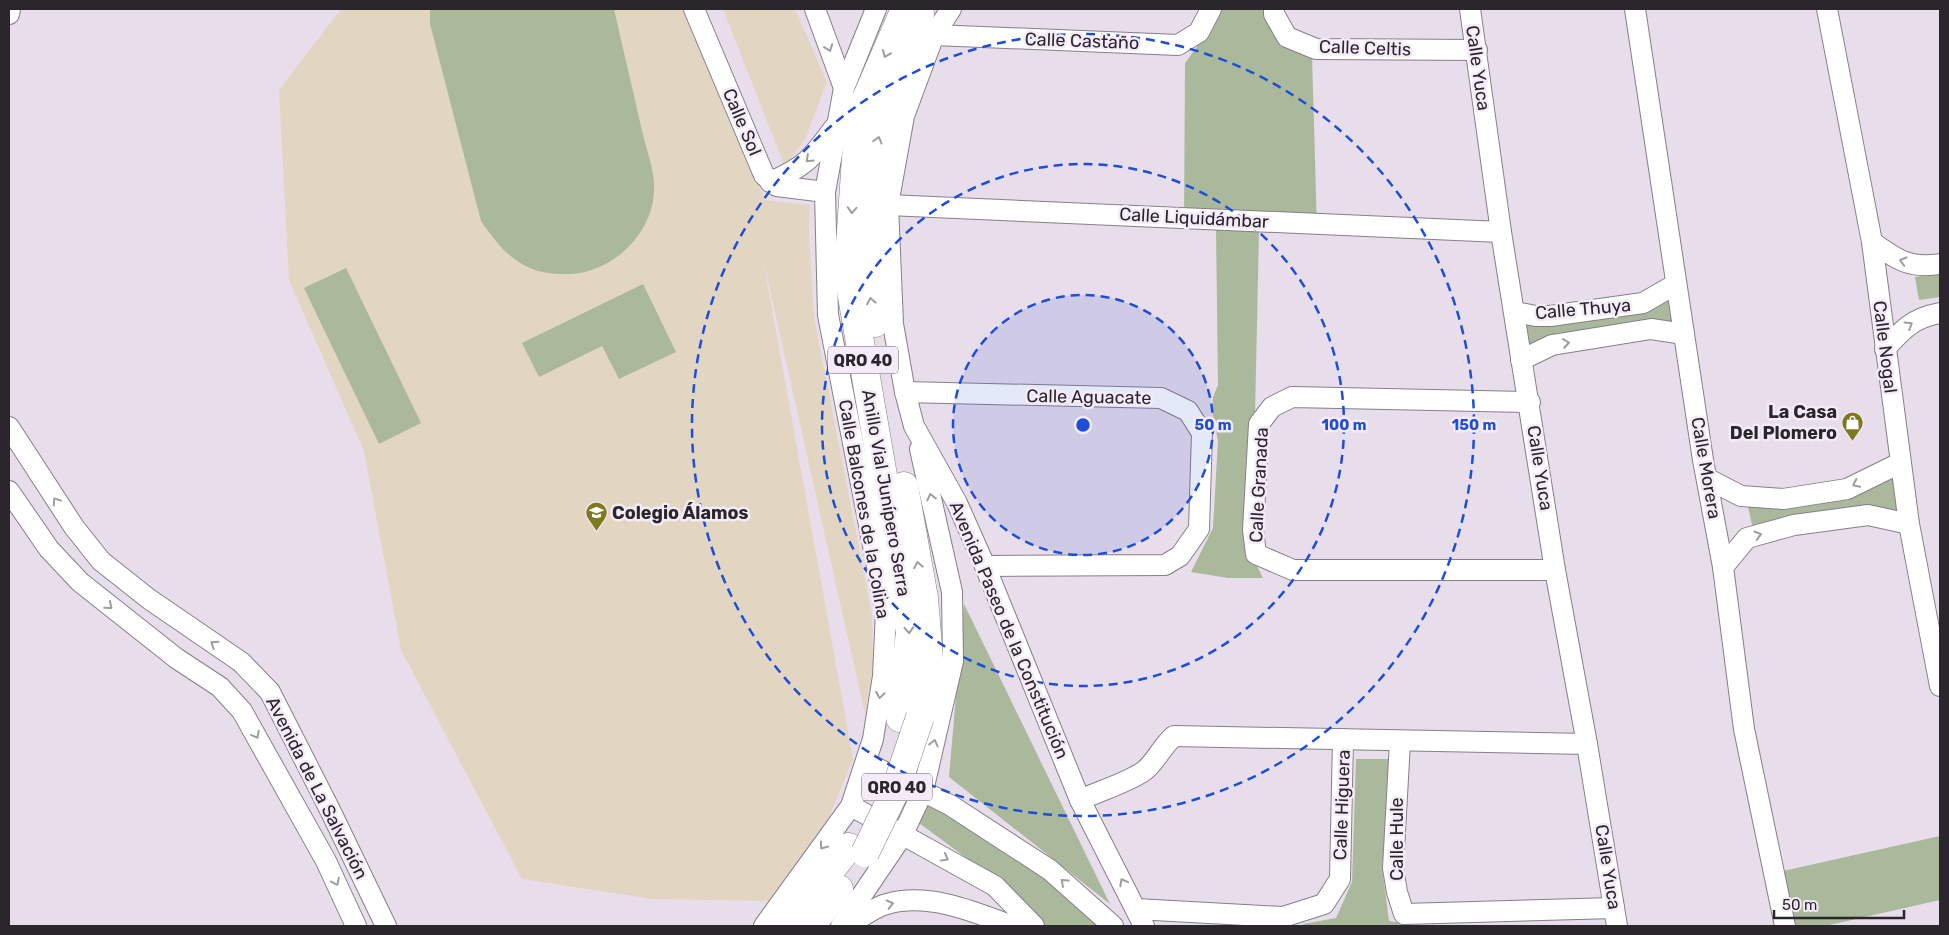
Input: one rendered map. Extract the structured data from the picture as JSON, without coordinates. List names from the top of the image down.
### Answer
{
  "streets": {
    "highway": ["QRO 40", "Anillo Vial Junípero Serra"],
    "street": [
      "Calle Castaño",
      "Calle Celtis",
      "Calle Yuca",
      "Calle Sol",
      "Calle Liquidámbar",
      "Calle Thuya",
      "Calle Nogal",
      "Calle Aguacate",
      "Calle Morera",
      "Calle Granada",
      "Calle Balcones de la Colina",
      "Avenida Paseo de la Constitución",
      "Avenida de La Salvación",
      "Calle Higuera",
      "Calle Hule"
    ]
  },
  "crossings": [
    ["Calle Castaño", "Avenida Paseo de la Constitución"],
    ["Calle Celtis", "Calle Yuca"],
    ["Calle Yuca", "Calle Liquidámbar"],
    ["Calle Yuca", "Calle Thuya"],
    ["Calle Yuca", "Calle Granada"],
    ["Calle Yuca", "Calle Hule"],
    ["Calle Liquidámbar", "Avenida Paseo de la Constitución"],
    ["Calle Thuya", "Calle Morera"],
    ["Calle Aguacate", "Avenida Paseo de la Constitución"],
    ["Avenida Paseo de la Constitución", "Calle Higuera"]
  ],
  "places": {
    "shop": ["La Casa Del Plomero"],
    "school or university": ["Colegio Álamos"]
  },
  "scale_bar": "50 m",
  "rings": ["50 m", "100 m", "150 m"]
}
